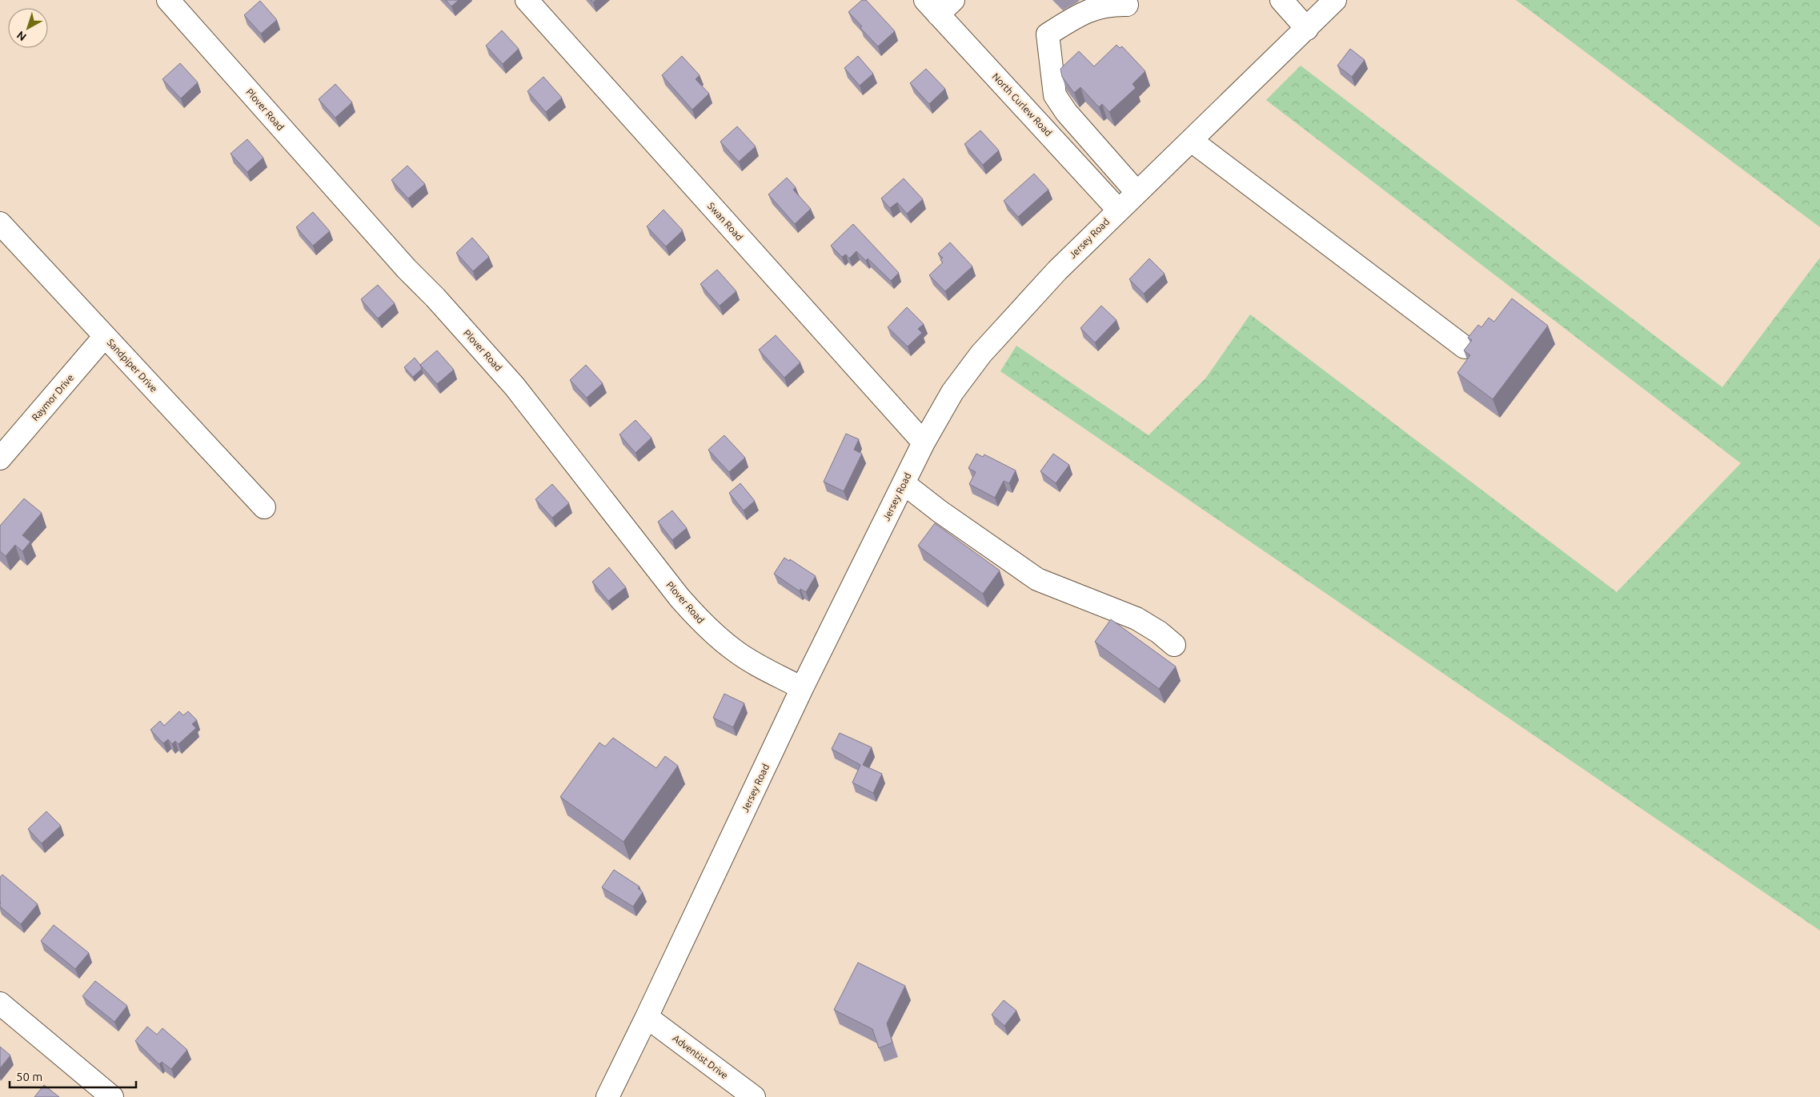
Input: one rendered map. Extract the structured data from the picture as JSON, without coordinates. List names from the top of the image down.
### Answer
{
  "streets": {
    "street": [
      "North Curlew Road",
      "Plover Road",
      "Swan Road",
      "Jersey Road",
      "Sandpiper Drive",
      "Raymor Drive",
      "Adventist Drive"
    ]
  },
  "crossings": [
    ["North Curlew Road", "Jersey Road"],
    ["Plover Road", "Jersey Road"],
    ["Swan Road", "Jersey Road"],
    ["Jersey Road", "Adventist Drive"],
    ["Sandpiper Drive", "Raymor Drive"]
  ],
  "scale_bar": "50 m",
  "north": "bottom left"
}
